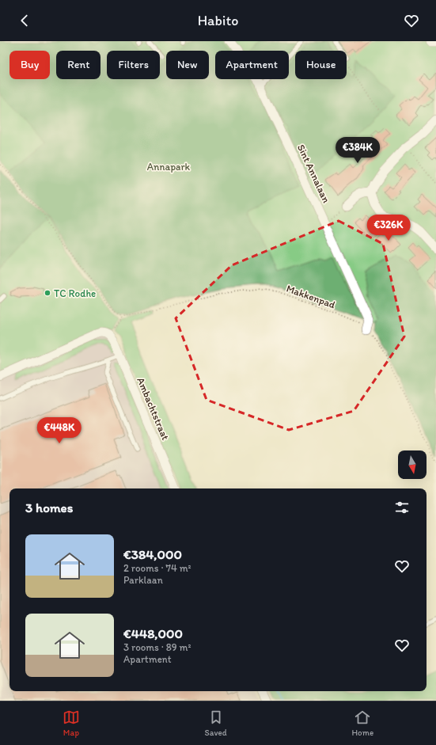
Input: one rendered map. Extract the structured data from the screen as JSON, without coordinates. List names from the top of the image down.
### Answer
{
  "streets": {
    "street": ["Sint Annalaan", "Ambachtstraat"],
    "path": ["Makkenpad"]
  },
  "crossings": [
    ["Sint Annalaan", "Makkenpad"]
  ],
  "parks": ["Annapark"],
  "places": ["TC Rodhe"],
  "north": "bottom",
  "page": {
    "header": "Habito",
    "chip": [
      "Buy",
      "Rent",
      "Filters",
      "New",
      "Apartment",
      "House"
    ],
    "price": ["€384K", "€326K", "€448K"],
    "heading": "3 homes",
    "list": [
      {
        "name": "€384,000",
        "note": "2 rooms · 74 m² · Parklaan"
      },
      {
        "name": "€448,000",
        "note": "3 rooms · 89 m² · Apartment"
      }
    ],
    "tabs": ["Map", "Saved", "Home"]
  }
}
